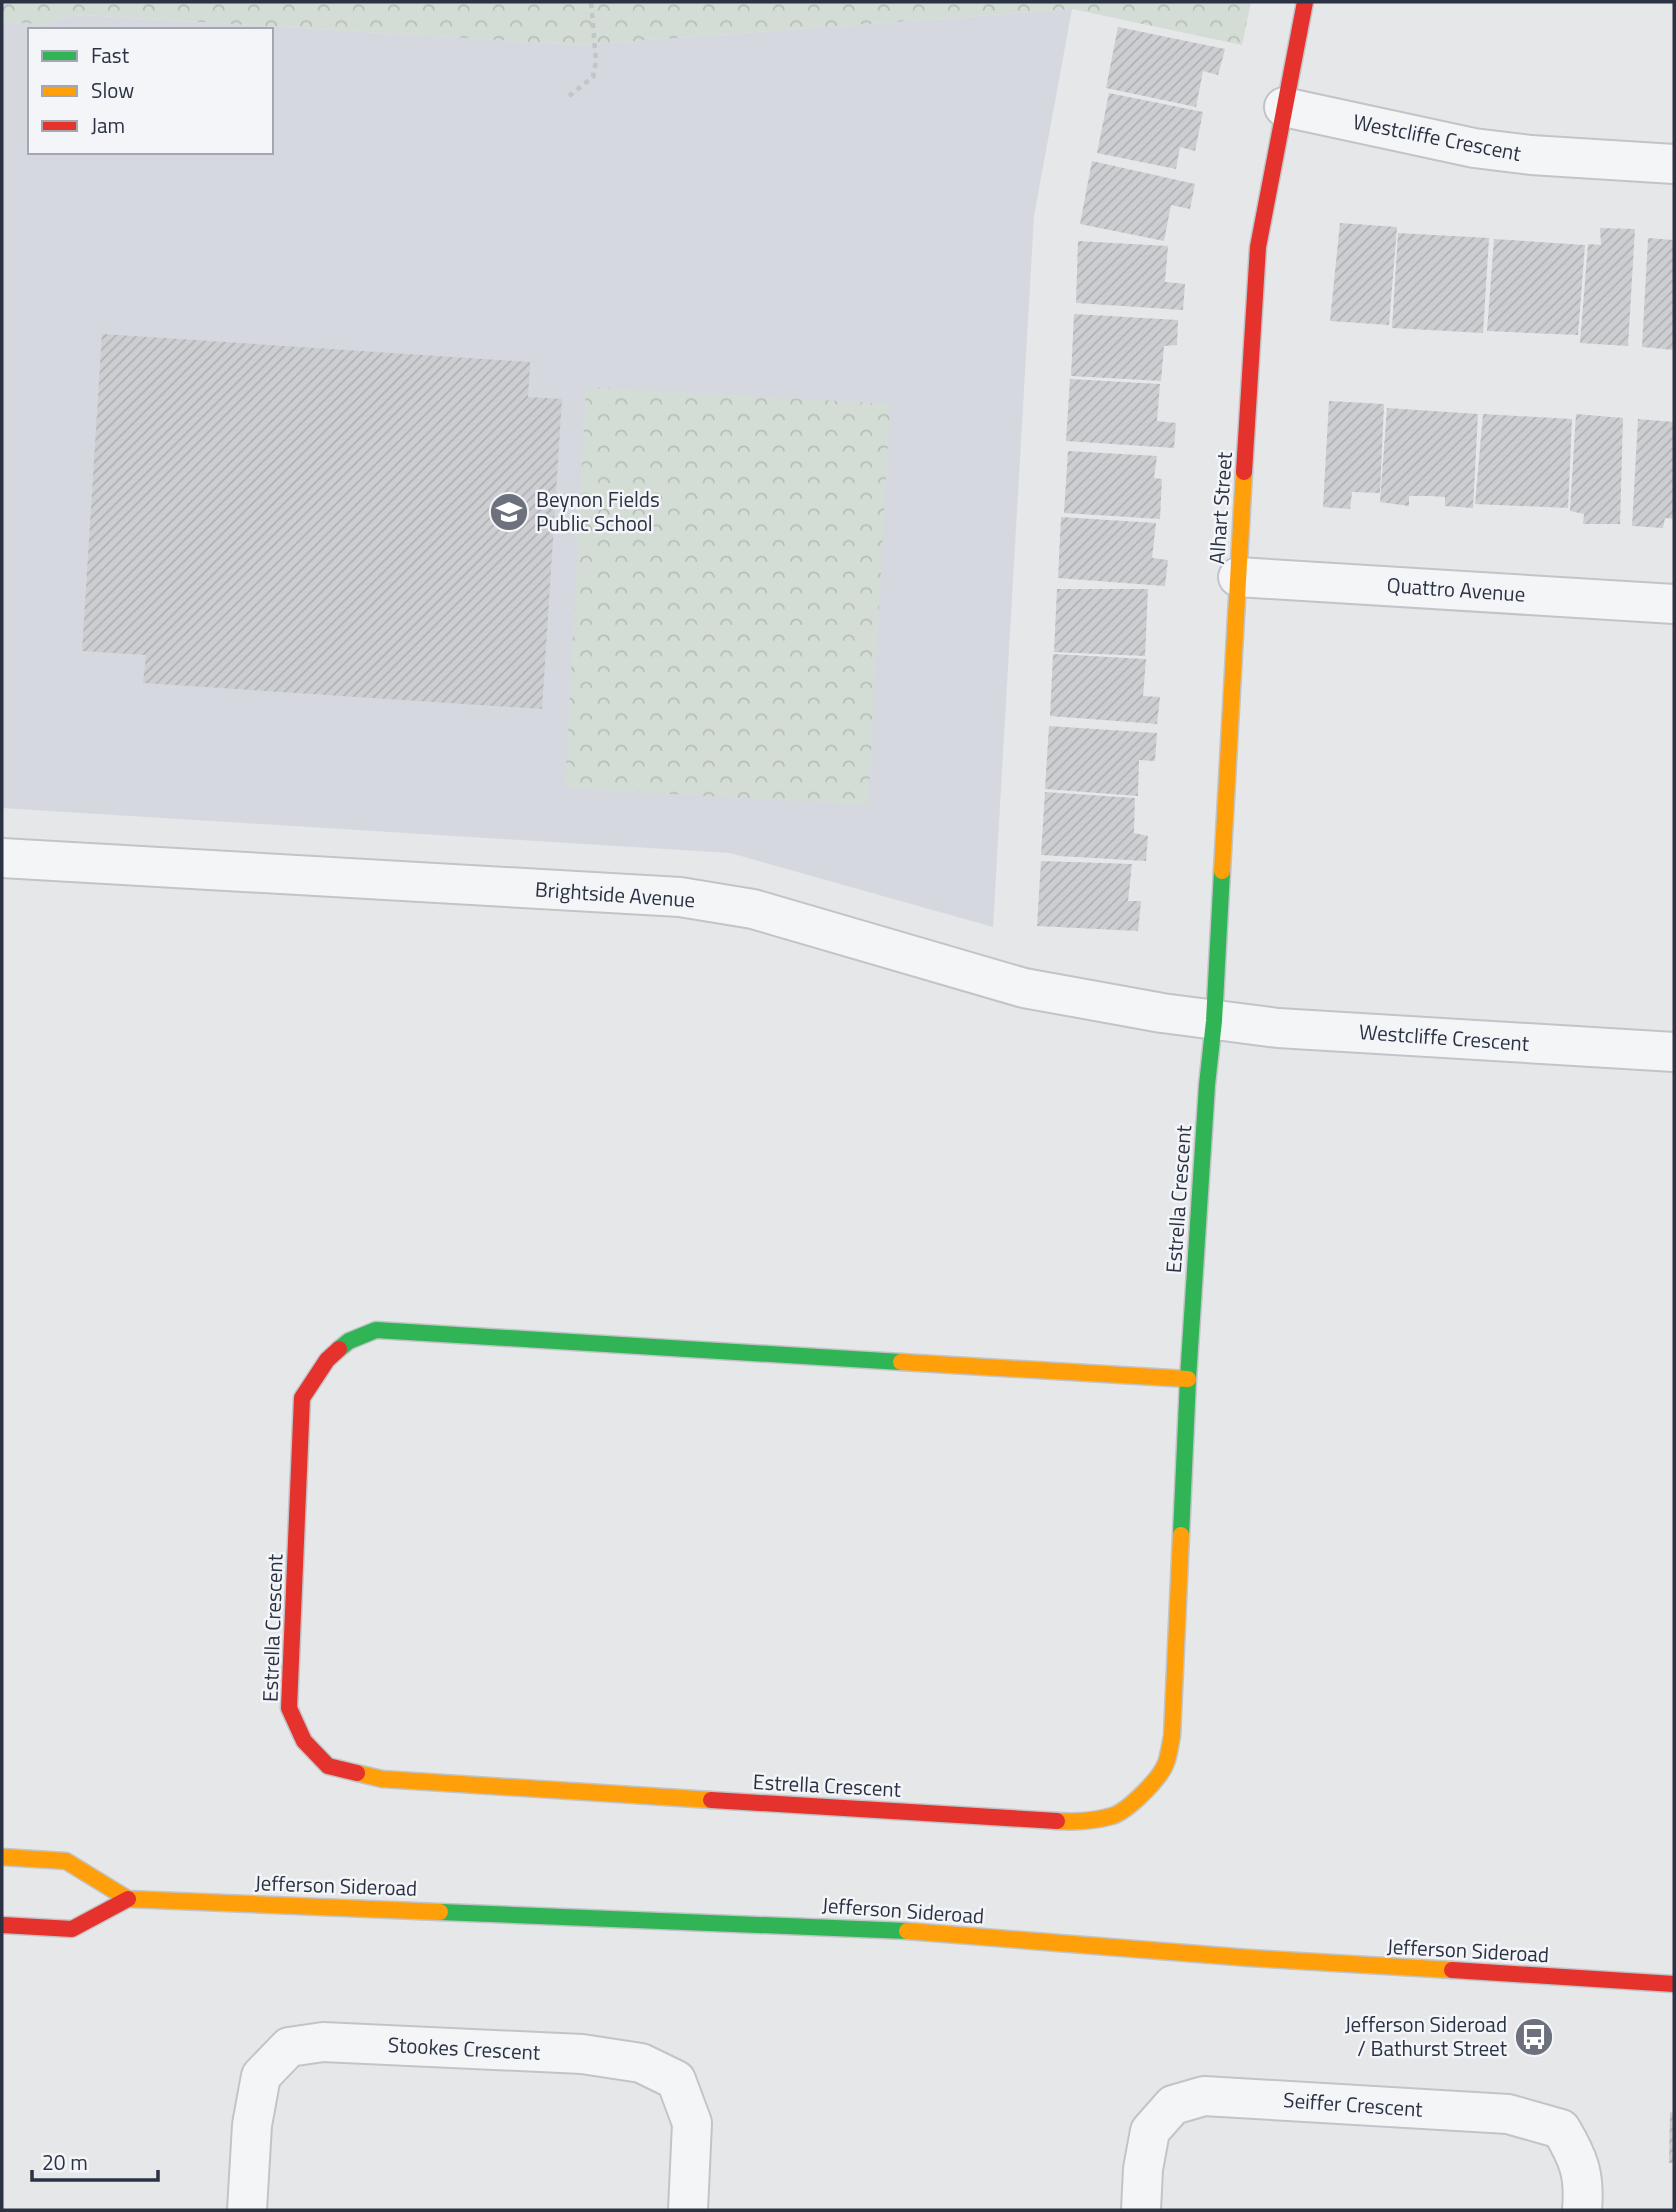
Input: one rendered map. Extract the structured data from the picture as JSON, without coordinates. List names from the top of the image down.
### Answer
{
  "streets": {
    "street": [
      "Westcliffe Crescent",
      "Alhart Street",
      "Quattro Avenue",
      "Brightside Avenue",
      "Estrella Crescent",
      "Jefferson Sideroad",
      "Stookes Crescent",
      "Seiffer Crescent"
    ]
  },
  "crossings": [
    ["Westcliffe Crescent", "Alhart Street"],
    ["Westcliffe Crescent", "Brightside Avenue"],
    ["Westcliffe Crescent", "Estrella Crescent"],
    ["Alhart Street", "Quattro Avenue"],
    ["Alhart Street", "Brightside Avenue"],
    ["Alhart Street", "Estrella Crescent"],
    ["Brightside Avenue", "Estrella Crescent"]
  ],
  "places": {
    "school or university": ["Beynon Fields Public School"],
    "bus stop": ["Jefferson Sideroad / Bathurst Street"]
  },
  "legend": ["Fast", "Slow", "Jam"],
  "scale_bar": "20 m"
}
